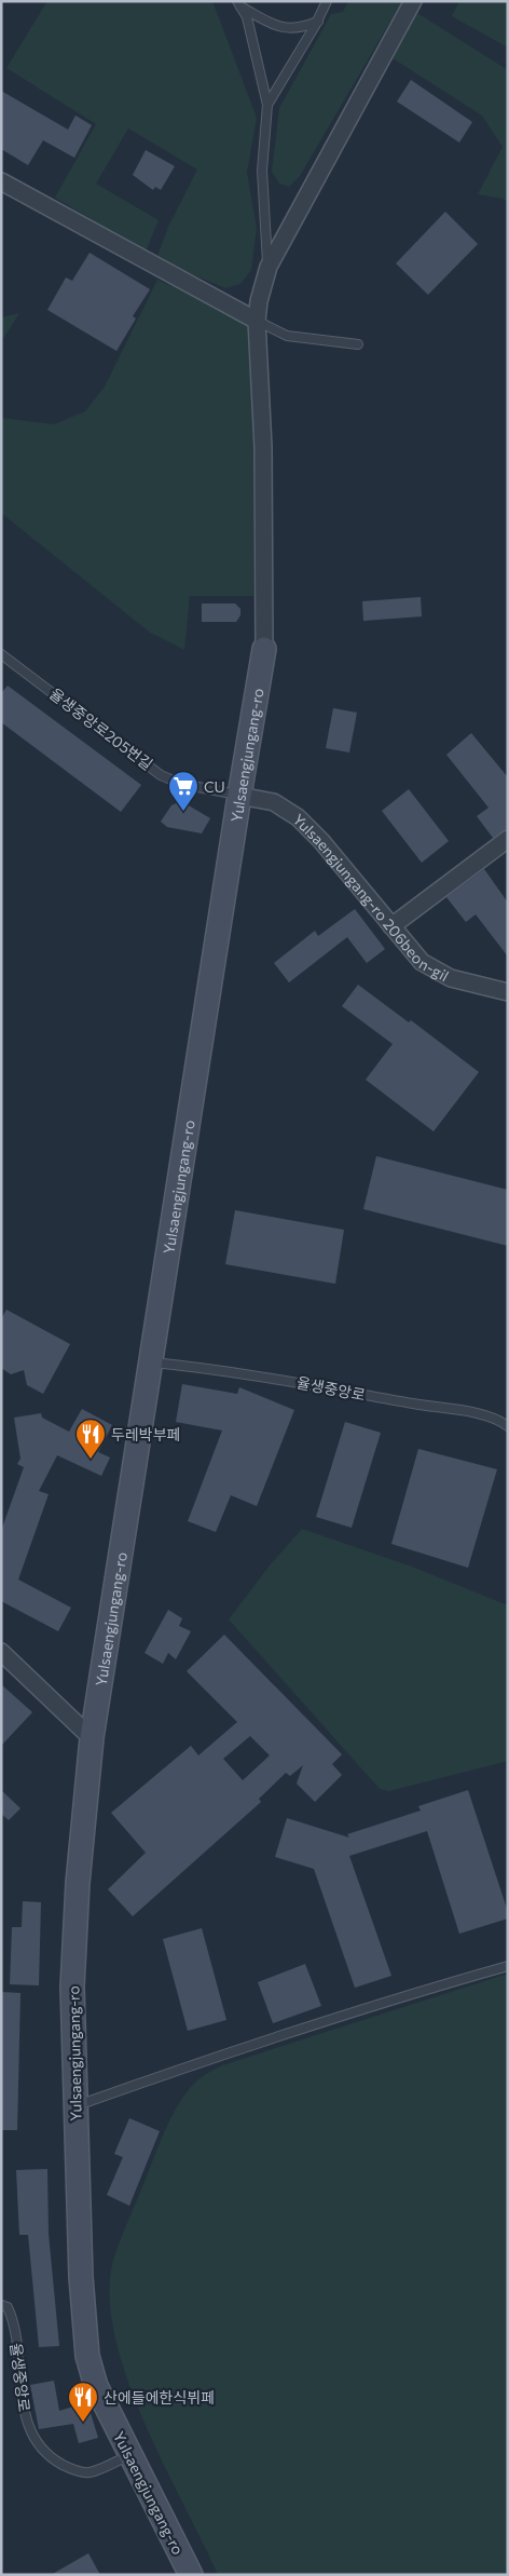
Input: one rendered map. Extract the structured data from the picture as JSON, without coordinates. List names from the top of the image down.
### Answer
{
  "streets": {
    "street": ["Yulsaengjungang-ro", "Yulsaengjungang-ro 206beon-gil"],
    "lane": ["율생중앙로205번길", "율생중앙로"]
  },
  "crossings": [
    ["율생중앙로205번길", "Yulsaengjungang-ro"],
    ["율생중앙로205번길", "Yulsaengjungang-ro 206beon-gil"],
    ["Yulsaengjungang-ro", "Yulsaengjungang-ro 206beon-gil"],
    ["Yulsaengjungang-ro", "율생중앙로"]
  ],
  "places": {
    "supermarket": ["CU"],
    "restaurant": ["두레박부페", "산에들에한식뷔페"]
  }
}
